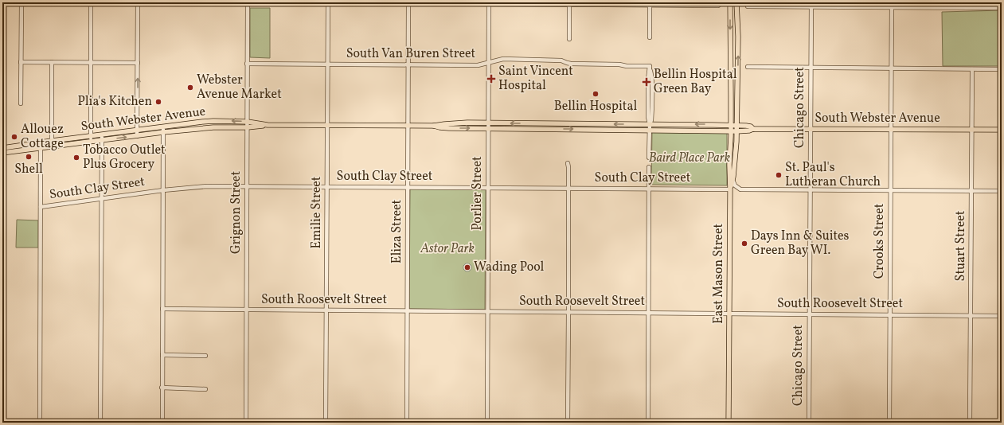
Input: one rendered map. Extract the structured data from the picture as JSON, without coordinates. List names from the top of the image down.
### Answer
{
  "streets": {
    "main road": ["South Webster Avenue", "East Mason Street"],
    "street": [
      "South Van Buren Street",
      "Chicago Street",
      "South Clay Street",
      "Porlier Street",
      "Grignon Street",
      "Emilie Street",
      "Eliza Street",
      "Crooks Street",
      "Stuart Street",
      "South Roosevelt Street"
    ]
  },
  "crossings": [
    ["South Van Buren Street", "South Webster Avenue"],
    ["South Van Buren Street", "Porlier Street"],
    ["South Van Buren Street", "Grignon Street"],
    ["South Van Buren Street", "Emilie Street"],
    ["South Van Buren Street", "Eliza Street"],
    ["Chicago Street", "South Webster Avenue"],
    ["Chicago Street", "South Roosevelt Street"],
    ["South Webster Avenue", "Porlier Street"],
    ["South Webster Avenue", "Grignon Street"],
    ["South Webster Avenue", "Emilie Street"],
    ["South Webster Avenue", "Eliza Street"],
    ["South Webster Avenue", "Crooks Street"],
    ["South Webster Avenue", "Stuart Street"],
    ["South Webster Avenue", "East Mason Street"],
    ["South Clay Street", "Porlier Street"],
    ["South Clay Street", "Grignon Street"],
    ["South Clay Street", "Emilie Street"],
    ["South Clay Street", "Eliza Street"],
    ["South Clay Street", "East Mason Street"],
    ["Porlier Street", "South Roosevelt Street"],
    ["Grignon Street", "South Roosevelt Street"],
    ["Emilie Street", "South Roosevelt Street"],
    ["Eliza Street", "South Roosevelt Street"],
    ["Crooks Street", "South Roosevelt Street"],
    ["Stuart Street", "South Roosevelt Street"],
    ["East Mason Street", "South Roosevelt Street"]
  ],
  "parks": ["Baird Place Park", "Astor Park"],
  "places": {
    "health": ["Saint Vincent Hospital", "Bellin Hospital Green Bay"],
    "other": [
      "Webster Avenue Market",
      "Bellin Hospital",
      "Plia's Kitchen",
      "Allouez Cottage",
      "Shell",
      "Tobacco Outlet Plus Grocery",
      "St. Paul's Lutheran Church",
      "Days Inn & Suites Green Bay WI.",
      "Wading Pool"
    ]
  }
}
